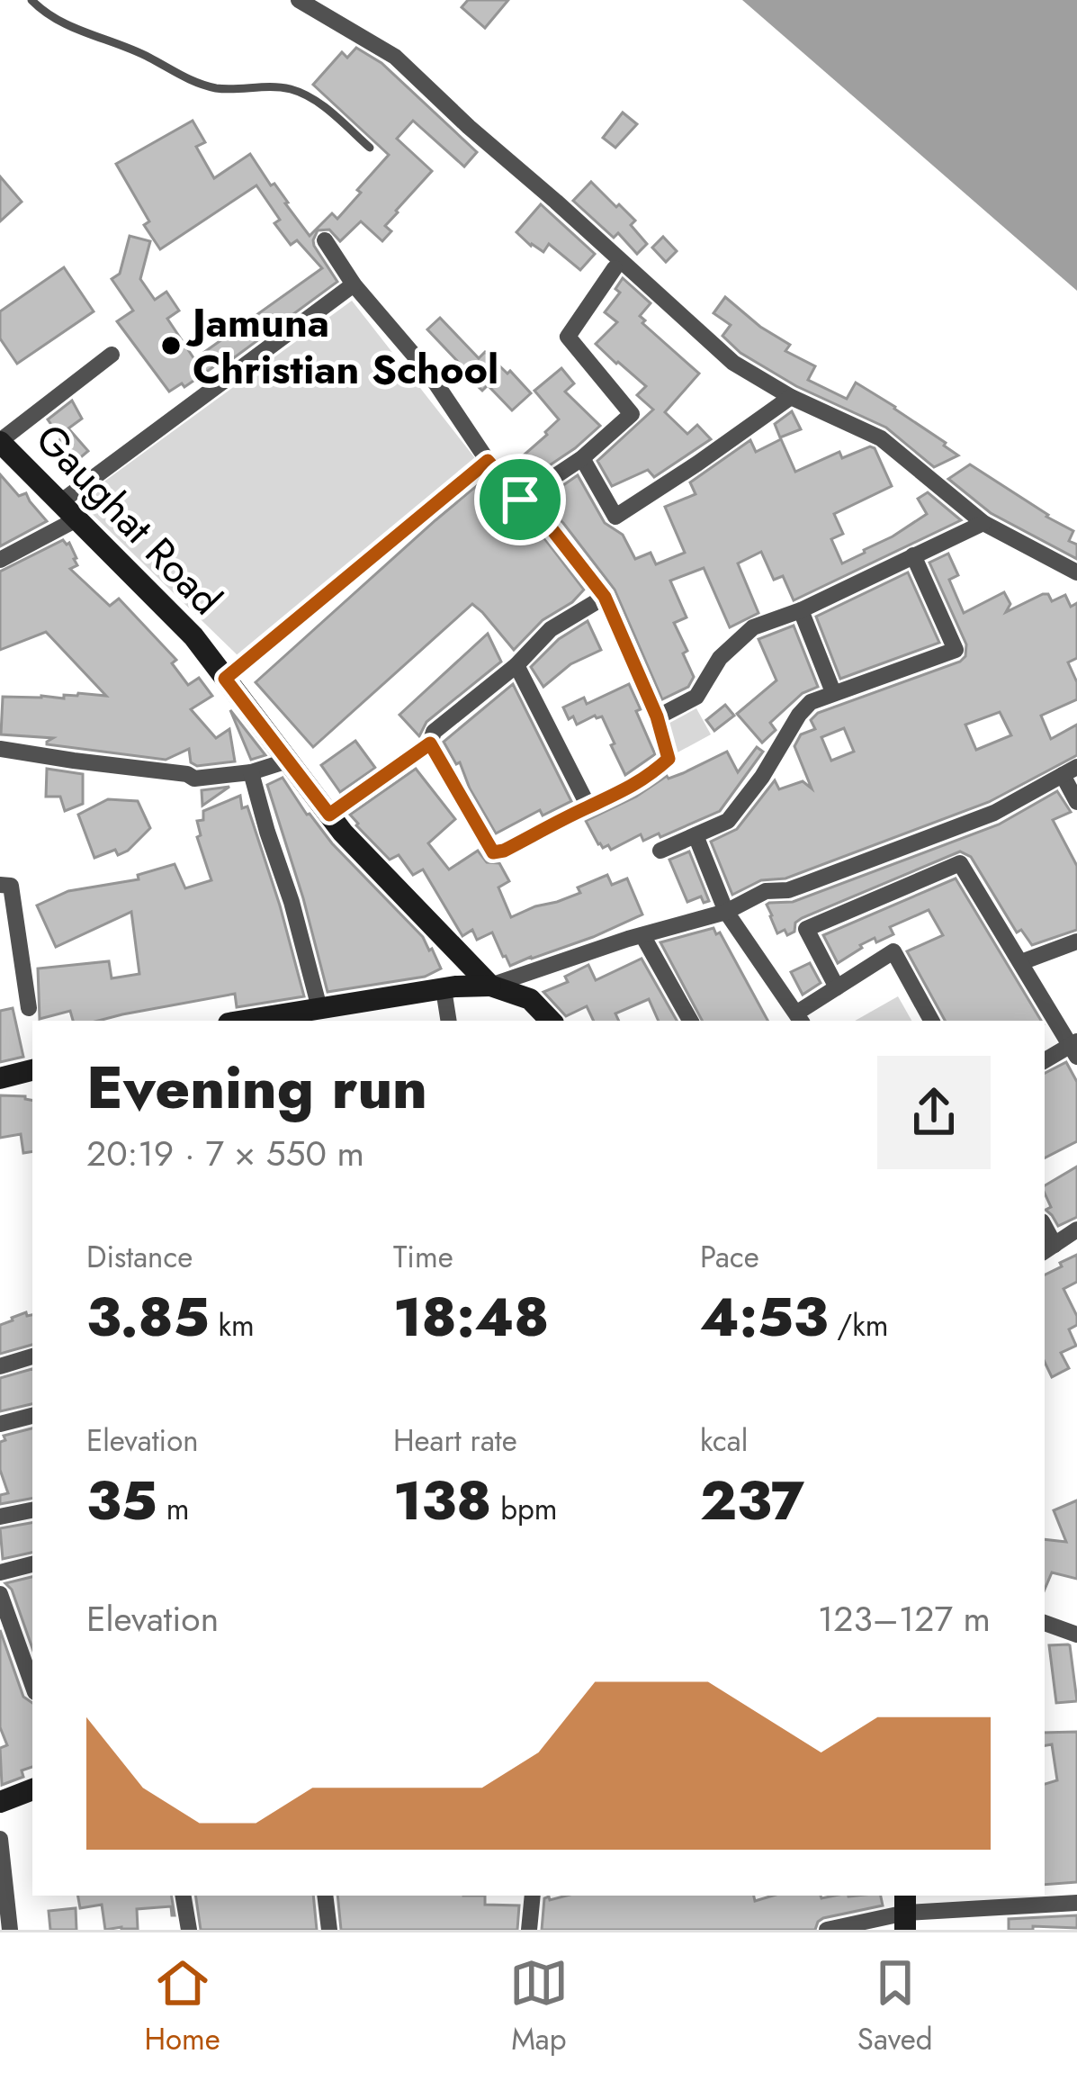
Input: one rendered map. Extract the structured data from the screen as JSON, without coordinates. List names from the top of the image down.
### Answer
{
  "streets": {
    "main road": ["Gaughat Road"]
  },
  "places": ["Jamuna Christian School"],
  "page": {
    "heading": ["Evening run", "20:19 · 7 × 550 m"],
    "stats": [
      ["Distance", "3.85 km"],
      ["Time", "18:48"],
      ["Pace", "4:53 /km"],
      ["Elevation", "35 m"],
      ["Heart rate", "138 bpm"],
      ["kcal", "237"]
    ],
    "chart": ["Elevation", "123–127 m"],
    "tabs": ["Home", "Map", "Saved"]
  }
}
